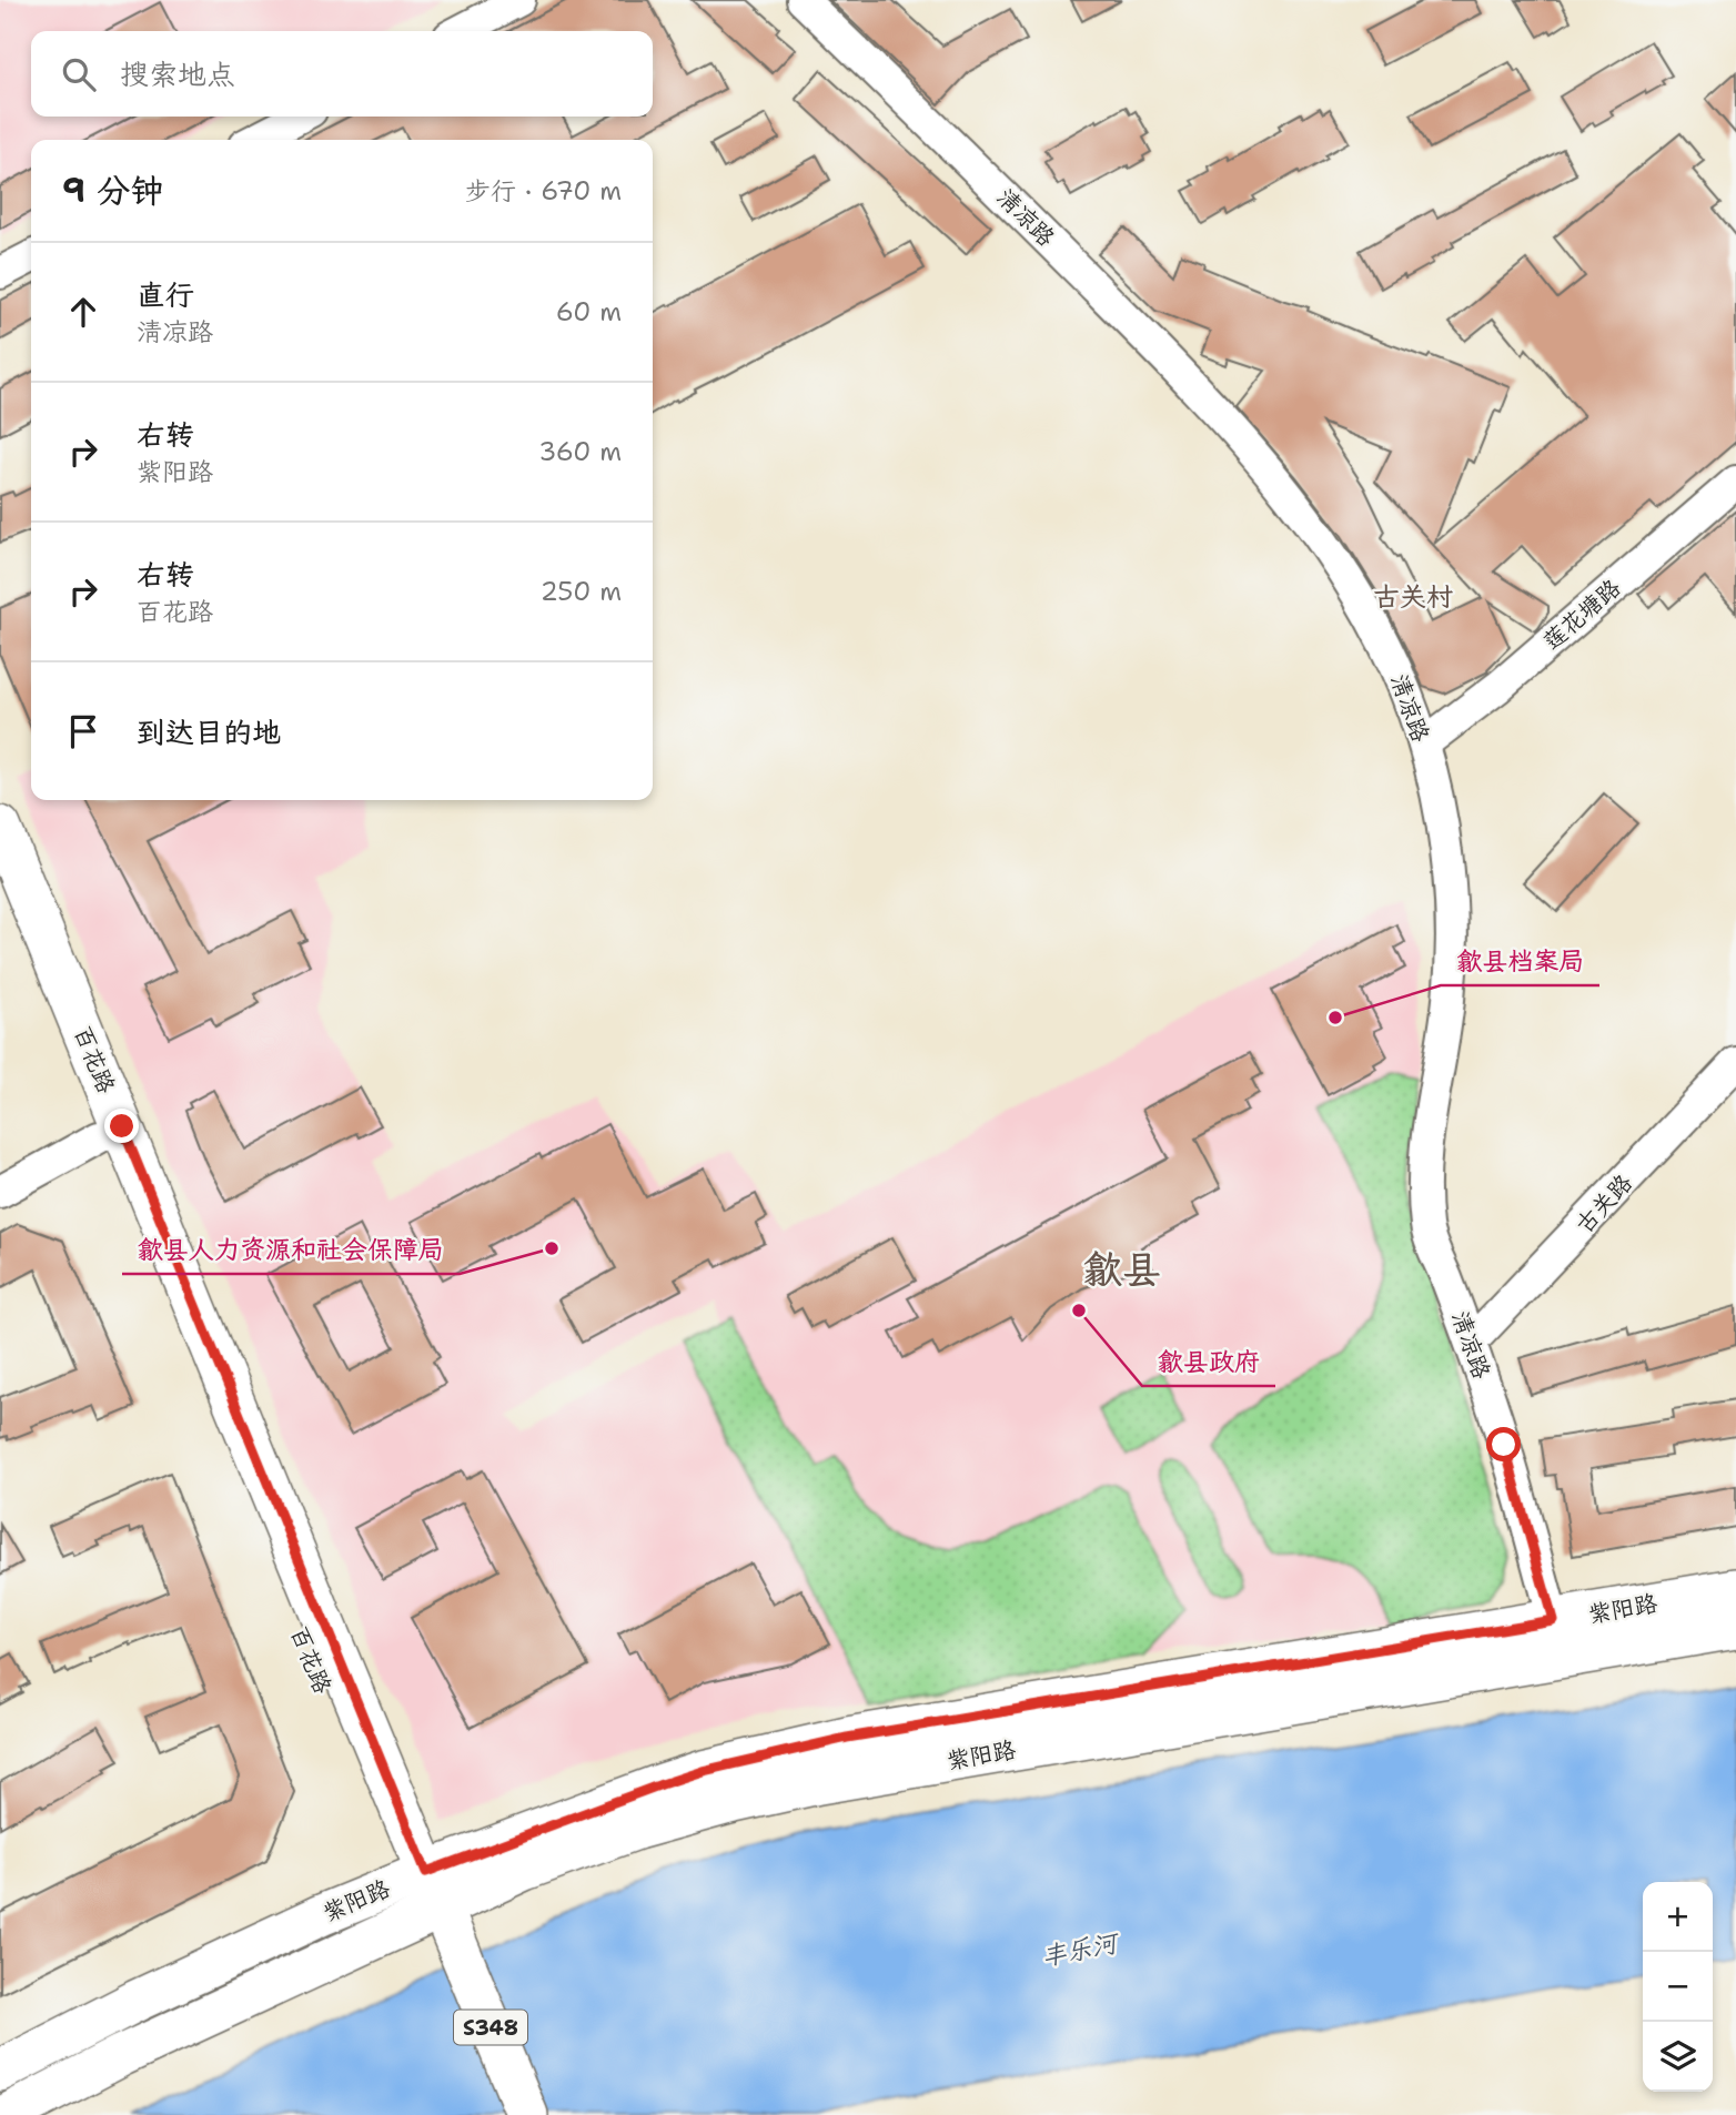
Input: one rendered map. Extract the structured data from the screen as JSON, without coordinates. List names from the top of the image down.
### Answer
{
  "streets": {
    "main road": ["百花路", "紫阳路", "S348"],
    "street": ["清凉路", "莲花塘路", "古关路"]
  },
  "crossings": [
    ["清凉路", "莲花塘路"],
    ["清凉路", "古关路"],
    ["清凉路", "紫阳路"],
    ["百花路", "紫阳路"],
    ["百花路", "S348"],
    ["紫阳路", "S348"]
  ],
  "districts": ["古关村", "歙县"],
  "water": ["丰乐河"],
  "places": ["歙县档案局", "歙县人力资源和社会保障局", "歙县政府"],
  "page": {
    "search": "搜索地点",
    "heading": ["9 分钟", "步行 · 670 m"],
    "list": [
      ["直行", "清凉路", "60 m"],
      ["右转", "紫阳路", "360 m"],
      ["右转", "百花路", "250 m"],
      "到达目的地"
    ],
    "map_buttons": ["+", "−"]
  }
}
